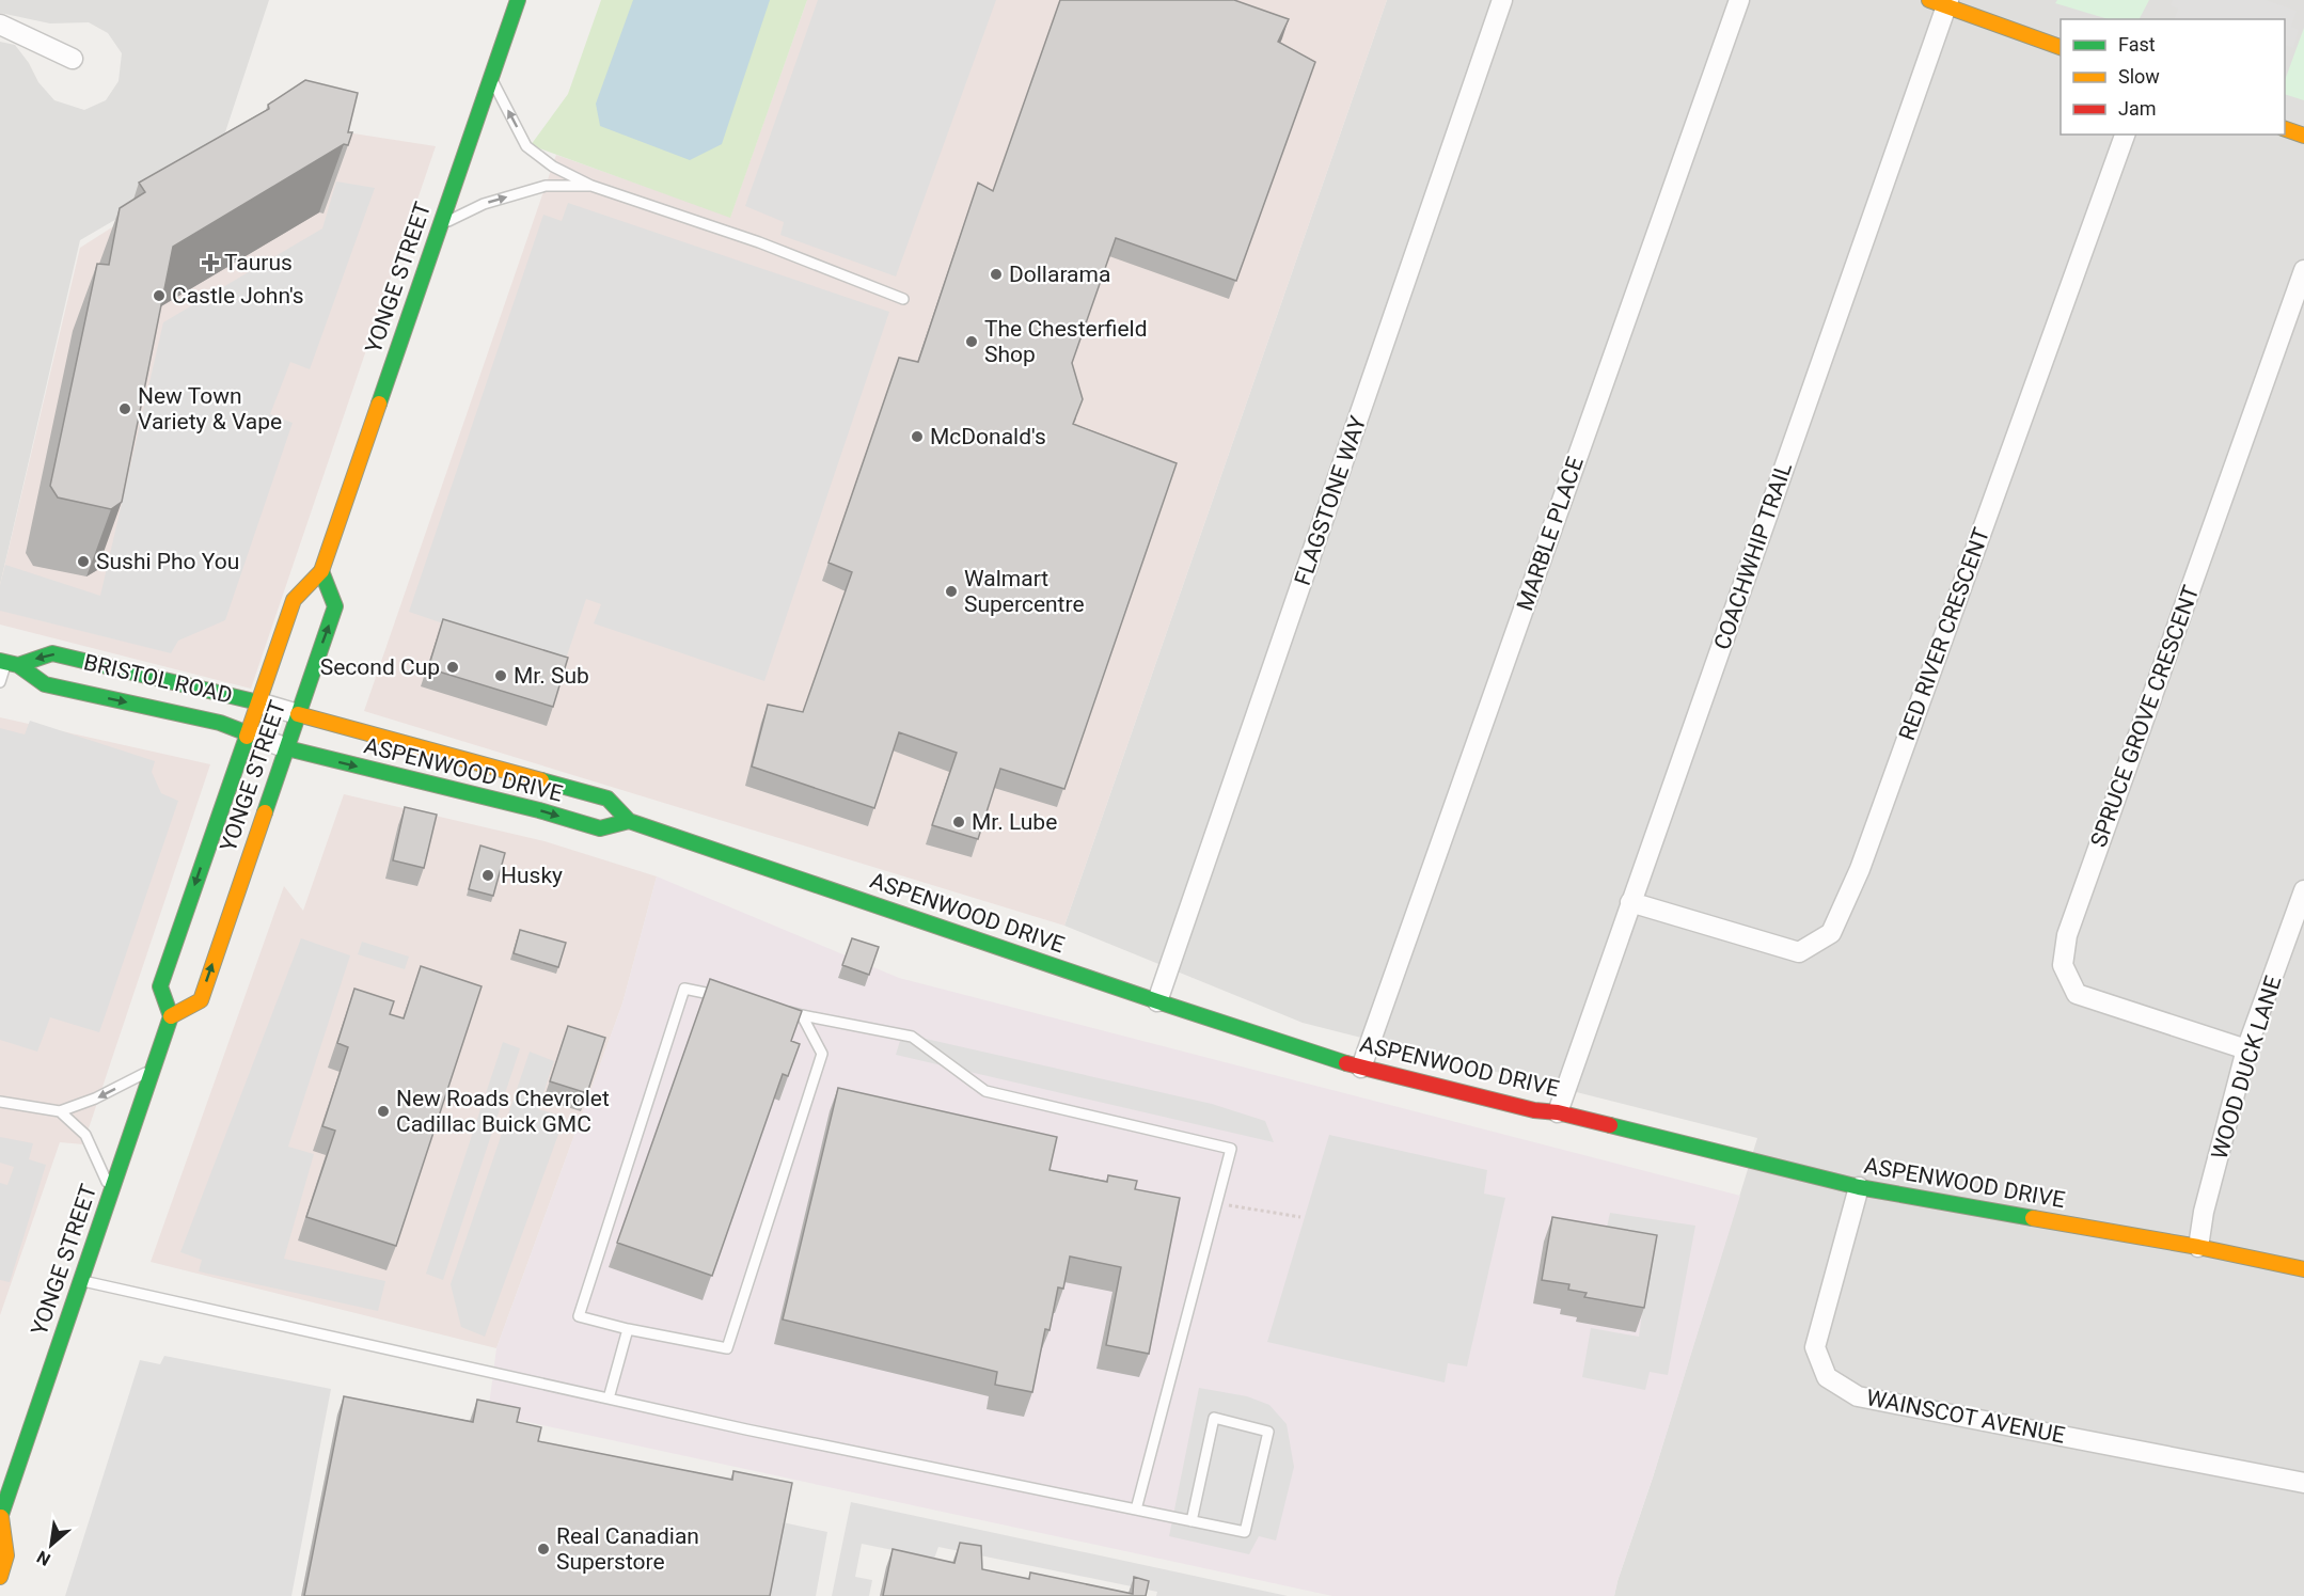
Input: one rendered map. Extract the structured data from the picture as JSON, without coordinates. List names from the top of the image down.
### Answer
{
  "streets": {
    "street": [
      "YONGE STREET",
      "FLAGSTONE WAY",
      "MARBLE PLACE",
      "COACHWHIP TRAIL",
      "RED RIVER CRESCENT",
      "BRISTOL ROAD",
      "SPRUCE GROVE CRESCENT",
      "ASPENWOOD DRIVE",
      "WOOD DUCK LANE",
      "WAINSCOT AVENUE"
    ]
  },
  "crossings": [
    ["YONGE STREET", "BRISTOL ROAD"],
    ["YONGE STREET", "ASPENWOOD DRIVE"],
    ["FLAGSTONE WAY", "ASPENWOOD DRIVE"],
    ["MARBLE PLACE", "ASPENWOOD DRIVE"],
    ["COACHWHIP TRAIL", "RED RIVER CRESCENT"],
    ["COACHWHIP TRAIL", "ASPENWOOD DRIVE"],
    ["BRISTOL ROAD", "ASPENWOOD DRIVE"],
    ["SPRUCE GROVE CRESCENT", "WOOD DUCK LANE"],
    ["ASPENWOOD DRIVE", "WOOD DUCK LANE"],
    ["ASPENWOOD DRIVE", "WAINSCOT AVENUE"]
  ],
  "places": {
    "health": ["Taurus"],
    "other": [
      "Dollarama",
      "Castle John's",
      "The Chesterfield Shop",
      "New Town Variety & Vape",
      "McDonald's",
      "Sushi Pho You",
      "Walmart Supercentre",
      "Second Cup",
      "Mr. Sub",
      "Mr. Lube",
      "Husky",
      "New Roads Chevrolet Cadillac Buick GMC",
      "Real Canadian Superstore"
    ]
  },
  "legend": ["Fast", "Slow", "Jam"],
  "north": "bottom left"
}
